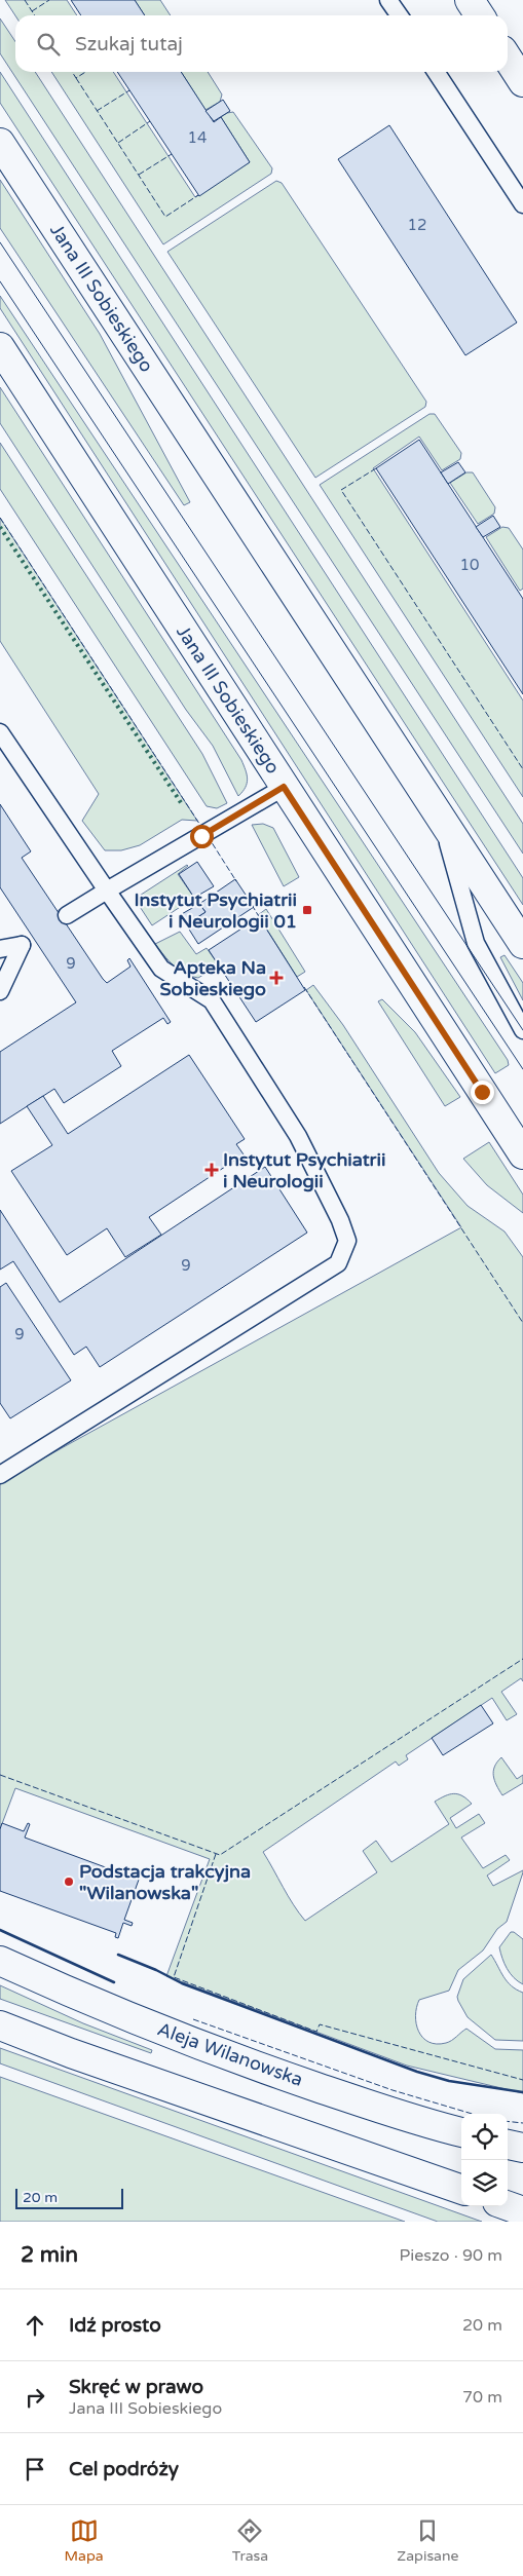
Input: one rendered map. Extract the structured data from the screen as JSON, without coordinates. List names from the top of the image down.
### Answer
{
  "streets": {
    "main road": ["Jana III Sobieskiego", "Aleja Wilanowska"]
  },
  "places": {
    "transit": ["Instytut Psychiatrii i Neurologii 01"],
    "health": ["Apteka Na Sobieskiego", "Instytut Psychiatrii i Neurologii"],
    "other": ["Podstacja trakcyjna \"Wilanowska\""]
  },
  "house_numbers": [
    "14",
    "12",
    "10",
    "9",
    "9",
    "9"
  ],
  "scale_bar": "20 m",
  "page": {
    "search": "Szukaj tutaj",
    "scale": "20 m",
    "heading": ["2 min", "Pieszo · 90 m"],
    "list": [
      ["Idź prosto", "20 m"],
      ["Skręć w prawo", "Jana III Sobieskiego", "70 m"],
      "Cel podróży"
    ],
    "nav": ["Mapa", "Trasa", "Zapisane"]
  }
}
